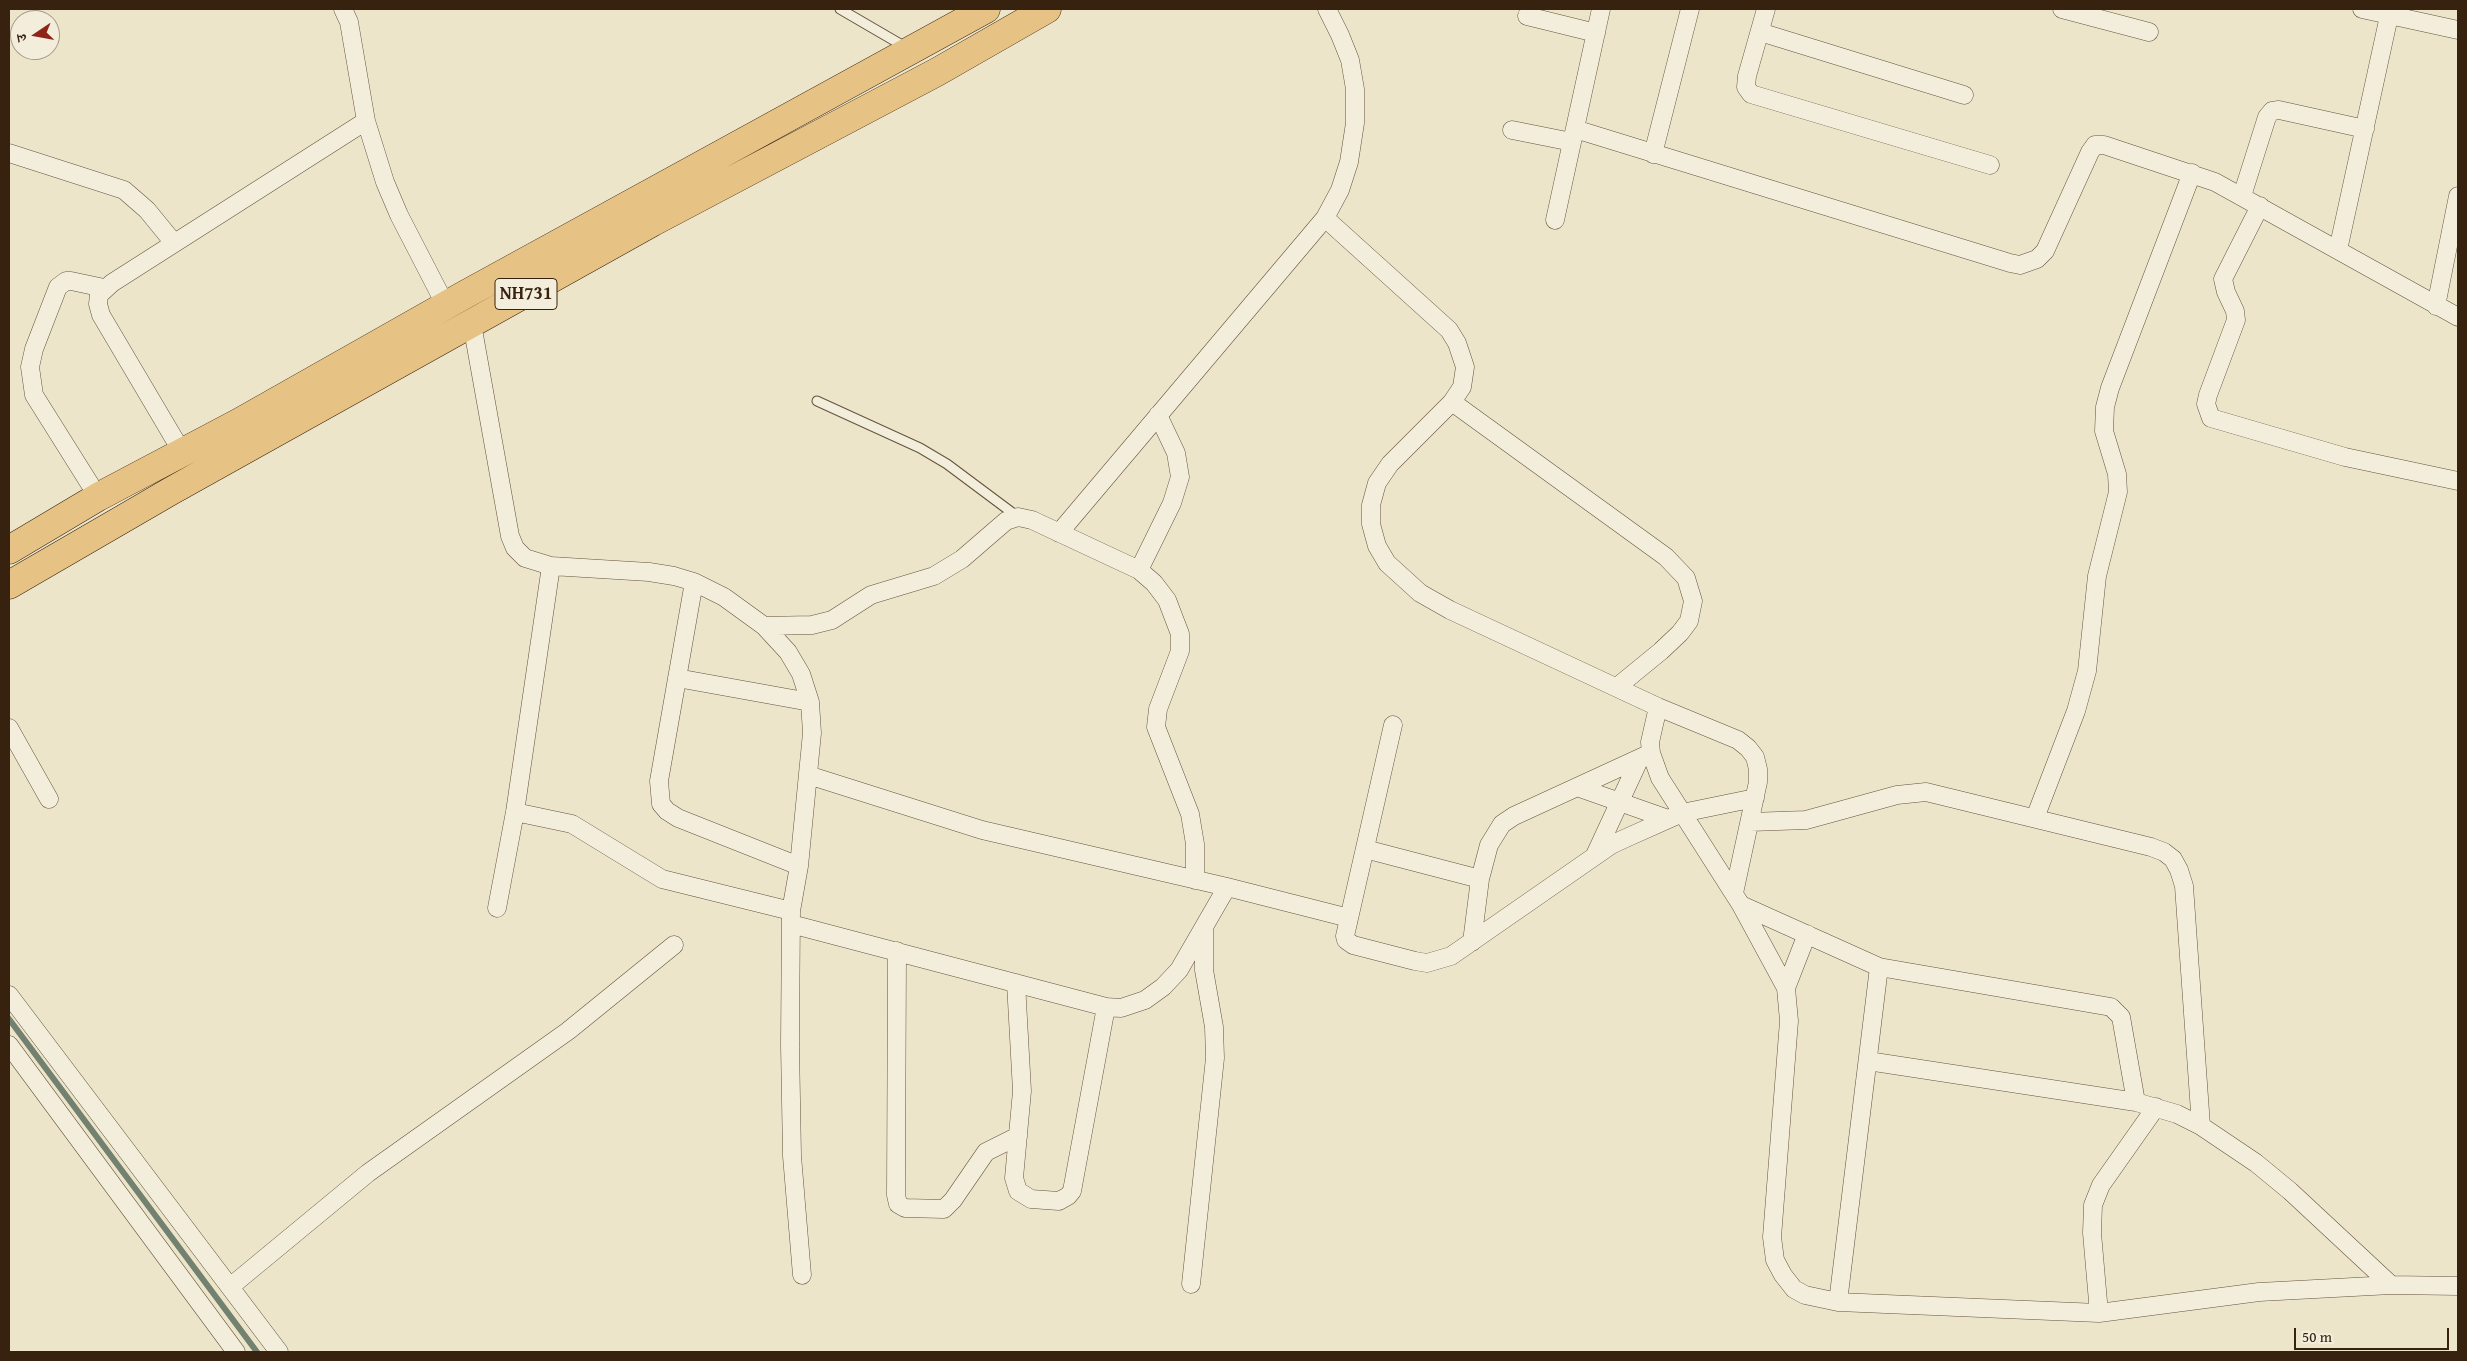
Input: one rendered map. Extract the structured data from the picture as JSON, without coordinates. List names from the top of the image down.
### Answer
{
  "streets": {
    "highway": ["NH731"]
  },
  "scale_bar": "50 m",
  "north": "left"
}
